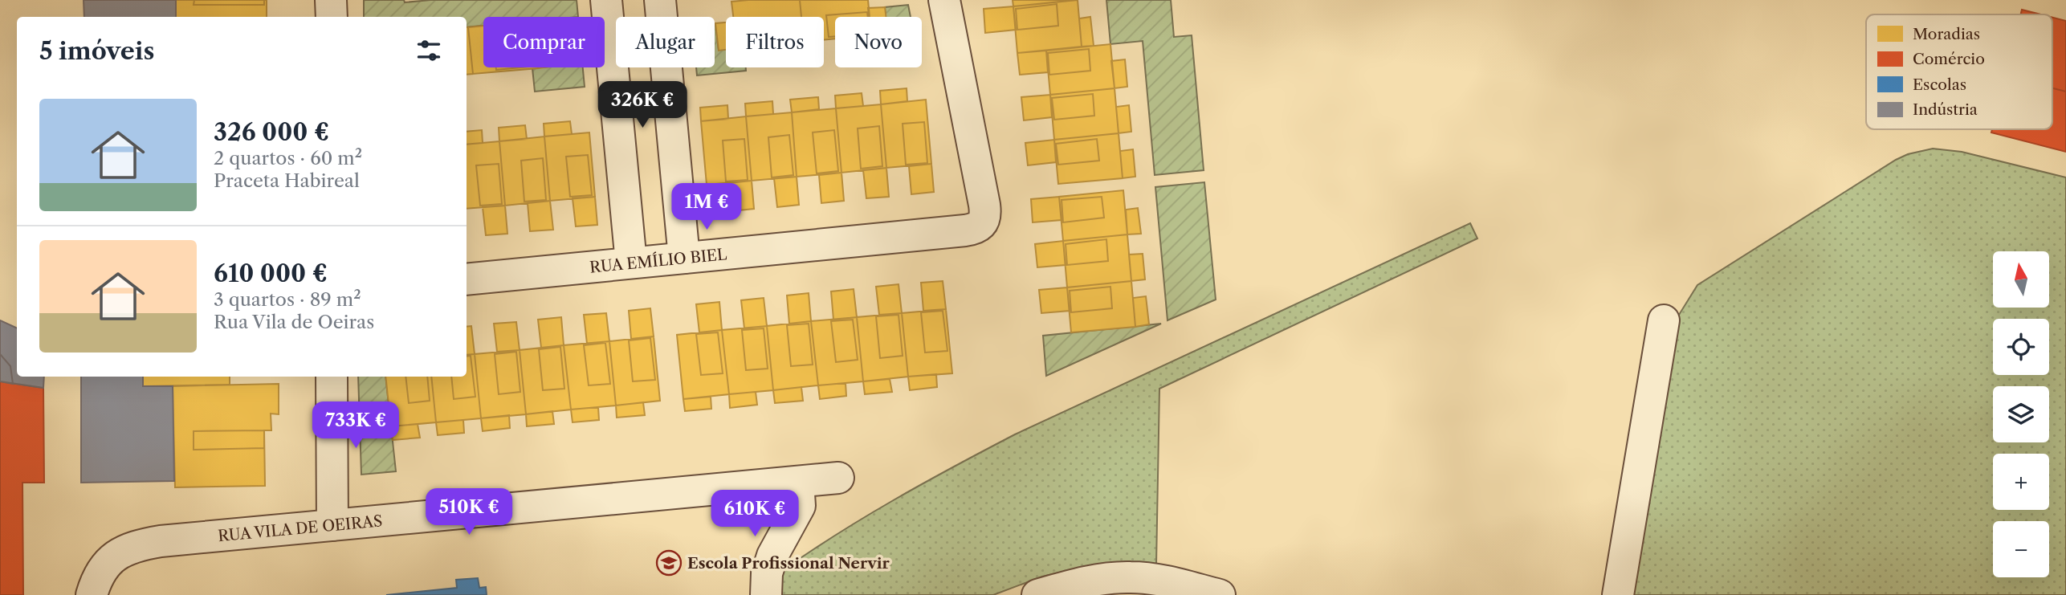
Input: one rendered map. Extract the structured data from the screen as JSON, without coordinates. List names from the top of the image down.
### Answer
{
  "streets": {
    "street": ["RUA EMÍLIO BIEL", "RUA VILA DE OEIRAS"]
  },
  "places": {
    "school or university": ["Escola Profissional Nervir"]
  },
  "legend": [
    "Moradias",
    "Comércio",
    "Escolas",
    "Indústria"
  ],
  "north": "top",
  "page": {
    "chip": [
      "Comprar",
      "Alugar",
      "Filtros",
      "Novo"
    ],
    "heading": "5 imóveis",
    "price": [
      "326K €",
      "1M €",
      "733K €",
      "510K €",
      "610K €"
    ],
    "list": [
      {
        "name": "326 000 €",
        "note": "2 quartos · 60 m² · Praceta Habireal"
      },
      {
        "name": "610 000 €",
        "note": "3 quartos · 89 m² · Rua Vila de Oeiras"
      }
    ],
    "map_buttons": ["+", "−"]
  }
}
